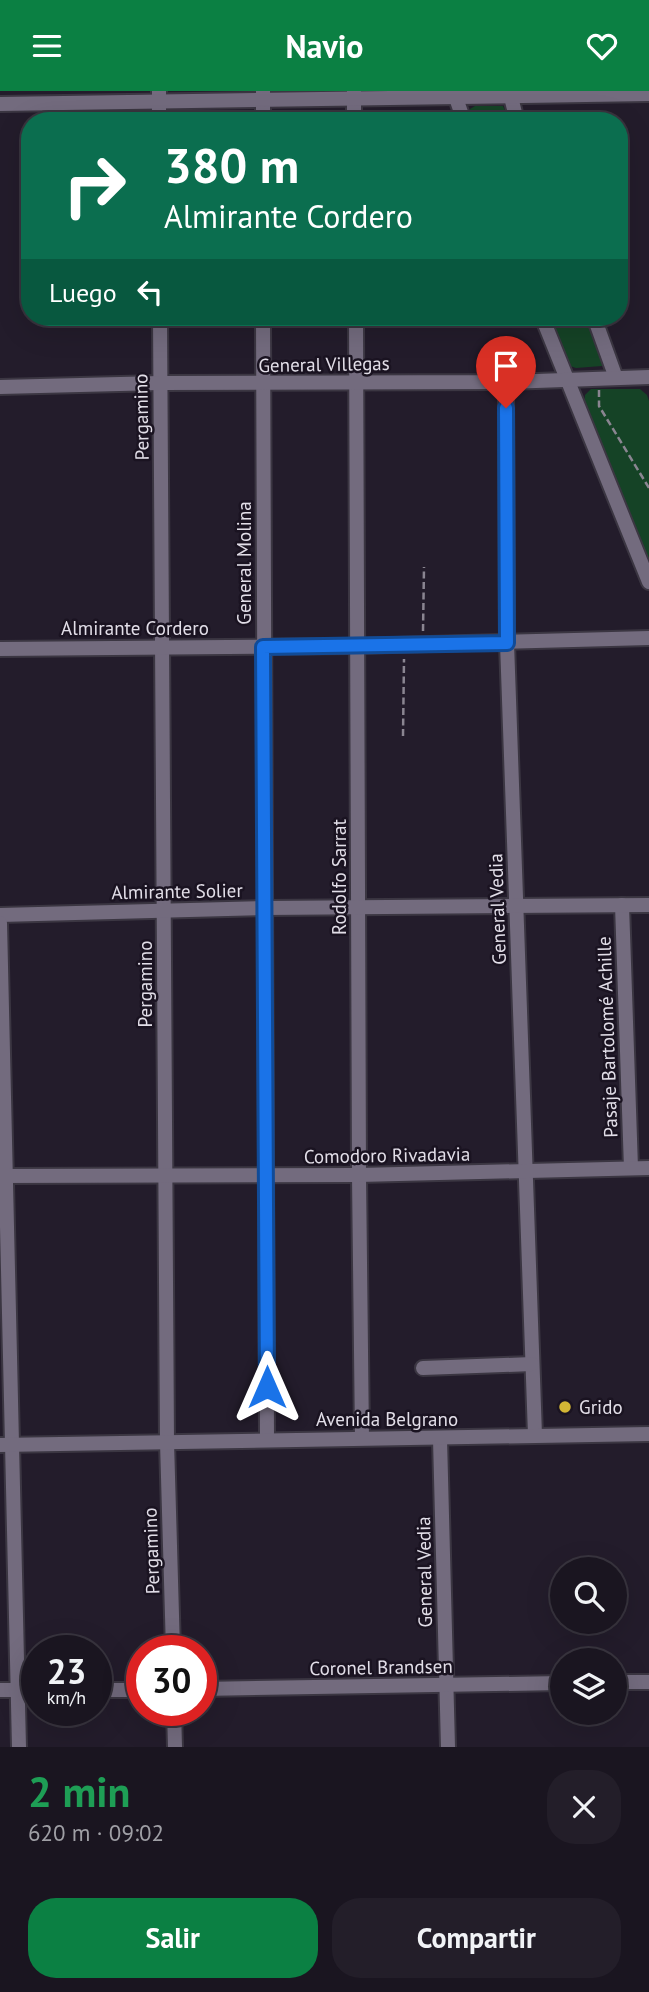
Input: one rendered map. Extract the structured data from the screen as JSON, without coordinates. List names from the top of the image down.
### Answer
{
  "streets": {
    "street": [
      "General Villegas",
      "Pergamino",
      "General Molina",
      "Almirante Cordero",
      "Rodolfo Sarrat",
      "Almirante Solier",
      "General Vedia",
      "Pasaje Bartolomé Achille",
      "Comodoro Rivadavia",
      "Avenida Belgrano",
      "Coronel Brandsen"
    ]
  },
  "crossings": [
    ["General Villegas", "Pergamino"],
    ["General Villegas", "General Molina"],
    ["General Villegas", "Rodolfo Sarrat"],
    ["General Villegas", "General Vedia"],
    ["Pergamino", "Almirante Cordero"],
    ["Pergamino", "Almirante Solier"],
    ["Pergamino", "Comodoro Rivadavia"],
    ["Pergamino", "Avenida Belgrano"],
    ["General Molina", "Almirante Cordero"],
    ["General Molina", "Almirante Solier"],
    ["General Molina", "Comodoro Rivadavia"],
    ["General Molina", "Avenida Belgrano"],
    ["Almirante Cordero", "Rodolfo Sarrat"],
    ["Almirante Cordero", "General Vedia"],
    ["Rodolfo Sarrat", "Almirante Solier"],
    ["Rodolfo Sarrat", "Comodoro Rivadavia"],
    ["Rodolfo Sarrat", "Avenida Belgrano"],
    ["Almirante Solier", "General Vedia"],
    ["Almirante Solier", "Pasaje Bartolomé Achille"],
    ["General Vedia", "Comodoro Rivadavia"],
    ["General Vedia", "Avenida Belgrano"],
    ["General Vedia", "Coronel Brandsen"],
    ["Pasaje Bartolomé Achille", "Comodoro Rivadavia"]
  ],
  "places": ["Grido"],
  "page": {
    "header": "Navio",
    "turn": ["380 m", "Almirante Cordero"],
    "then": "Luego",
    "speed": "23 km/h",
    "limit": "30",
    "heading": ["2 min", "620 m · 09:02"],
    "buttons": ["Salir", "Compartir"]
  }
}
